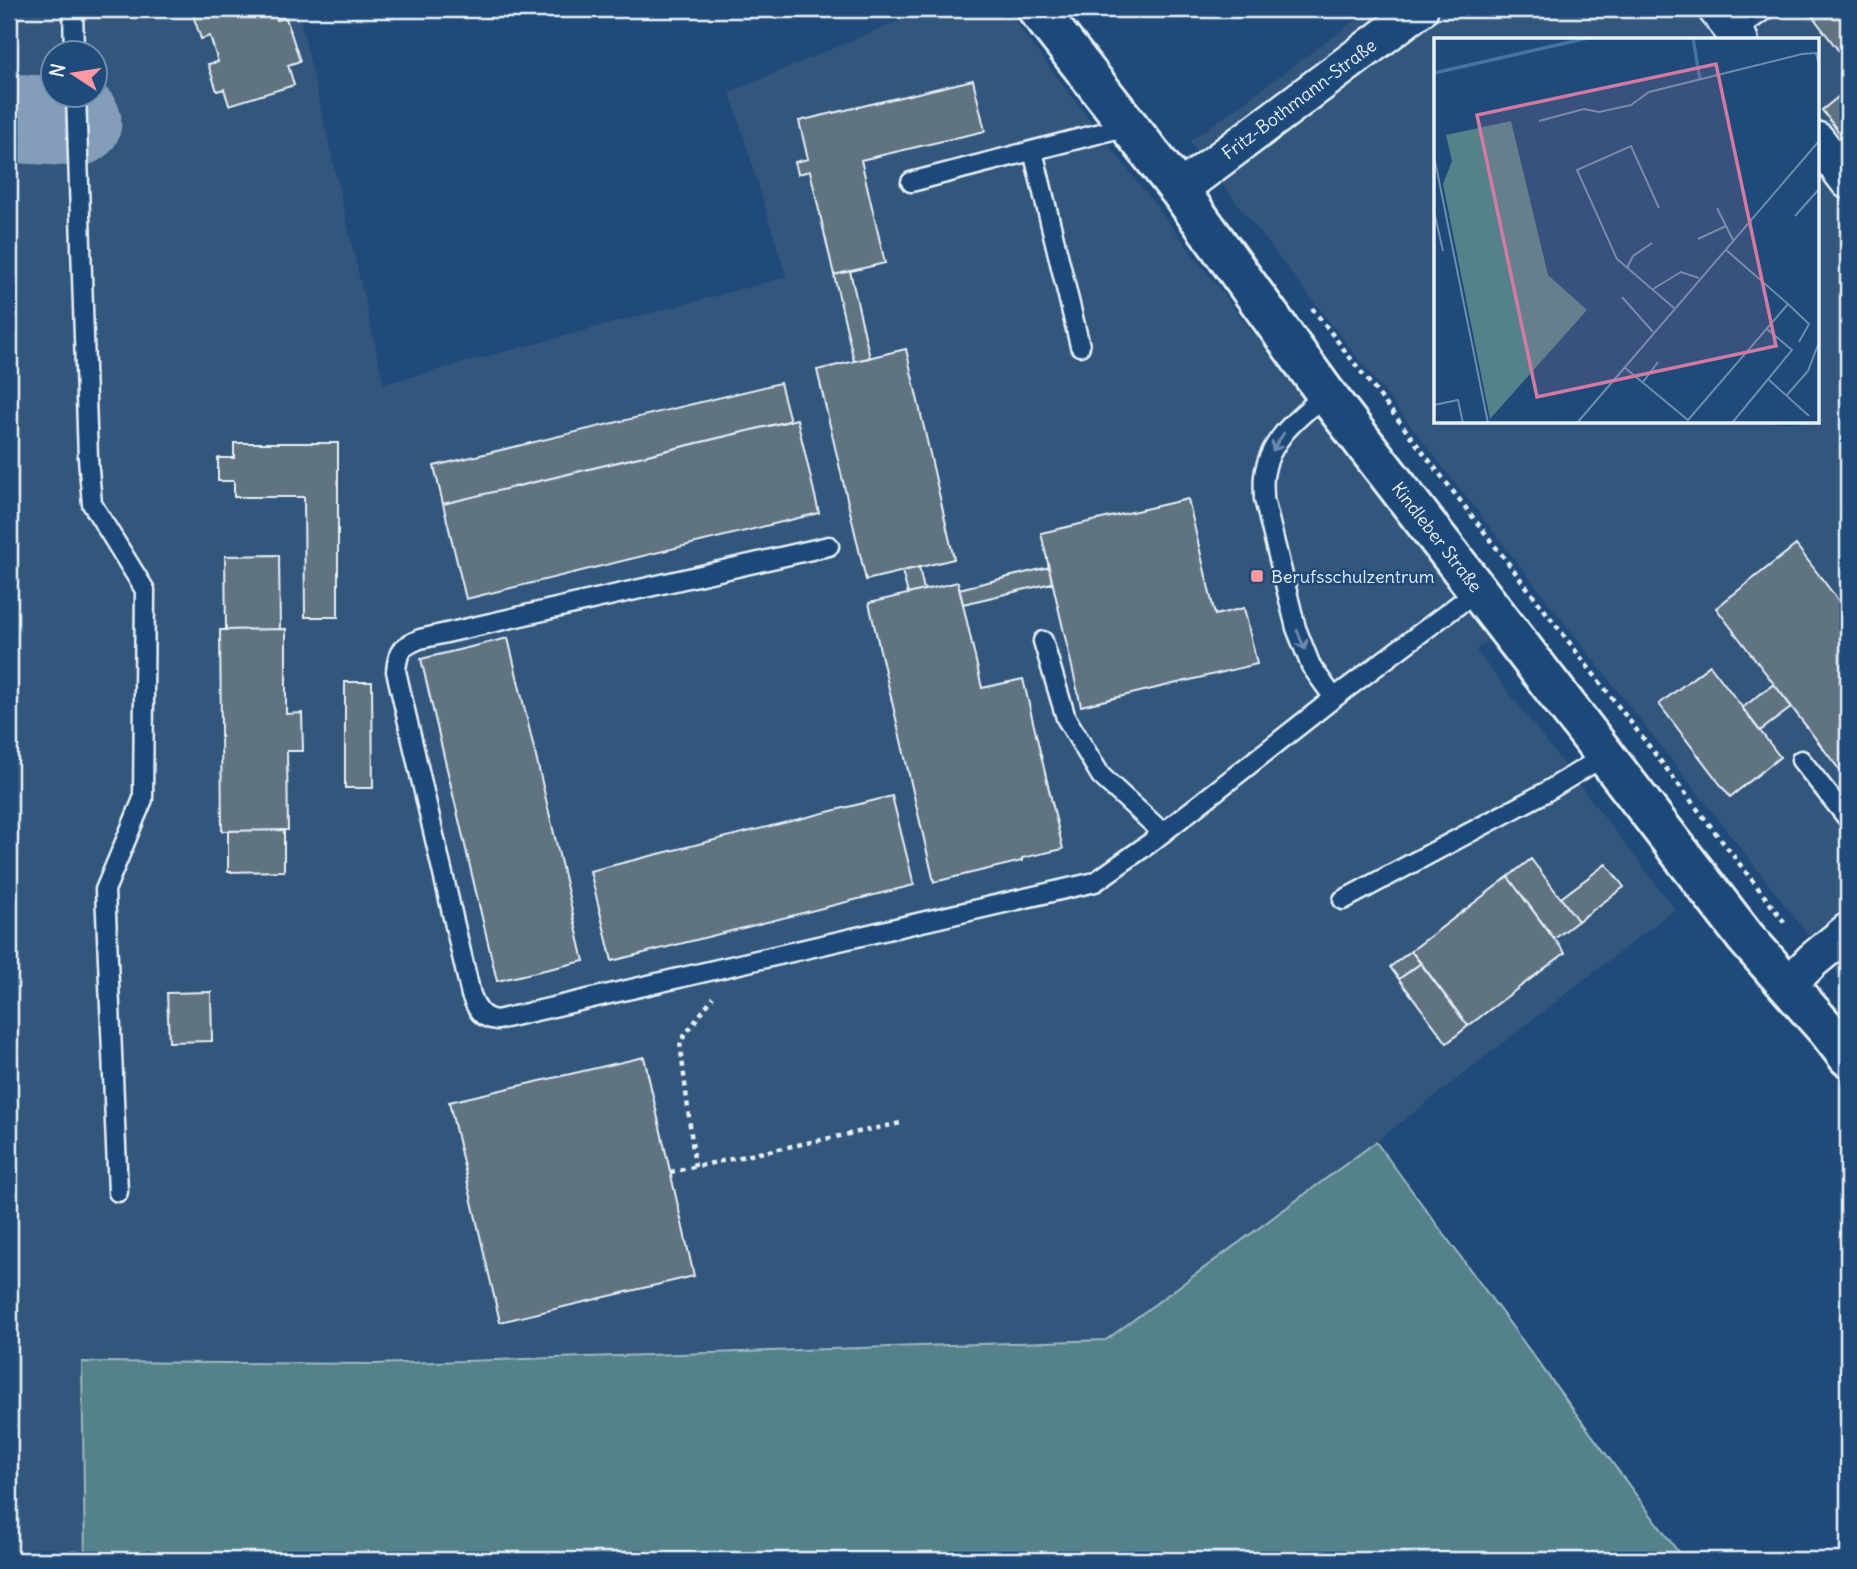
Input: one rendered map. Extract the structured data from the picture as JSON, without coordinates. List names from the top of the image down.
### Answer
{
  "streets": {
    "main road": ["Kindleber Straße"],
    "street": ["Fritz-Bothmann-Straße"]
  },
  "crossings": [
    ["Fritz-Bothmann-Straße", "Kindleber Straße"]
  ],
  "places": {
    "transit": ["Berufsschulzentrum"]
  },
  "north": "left"
}
